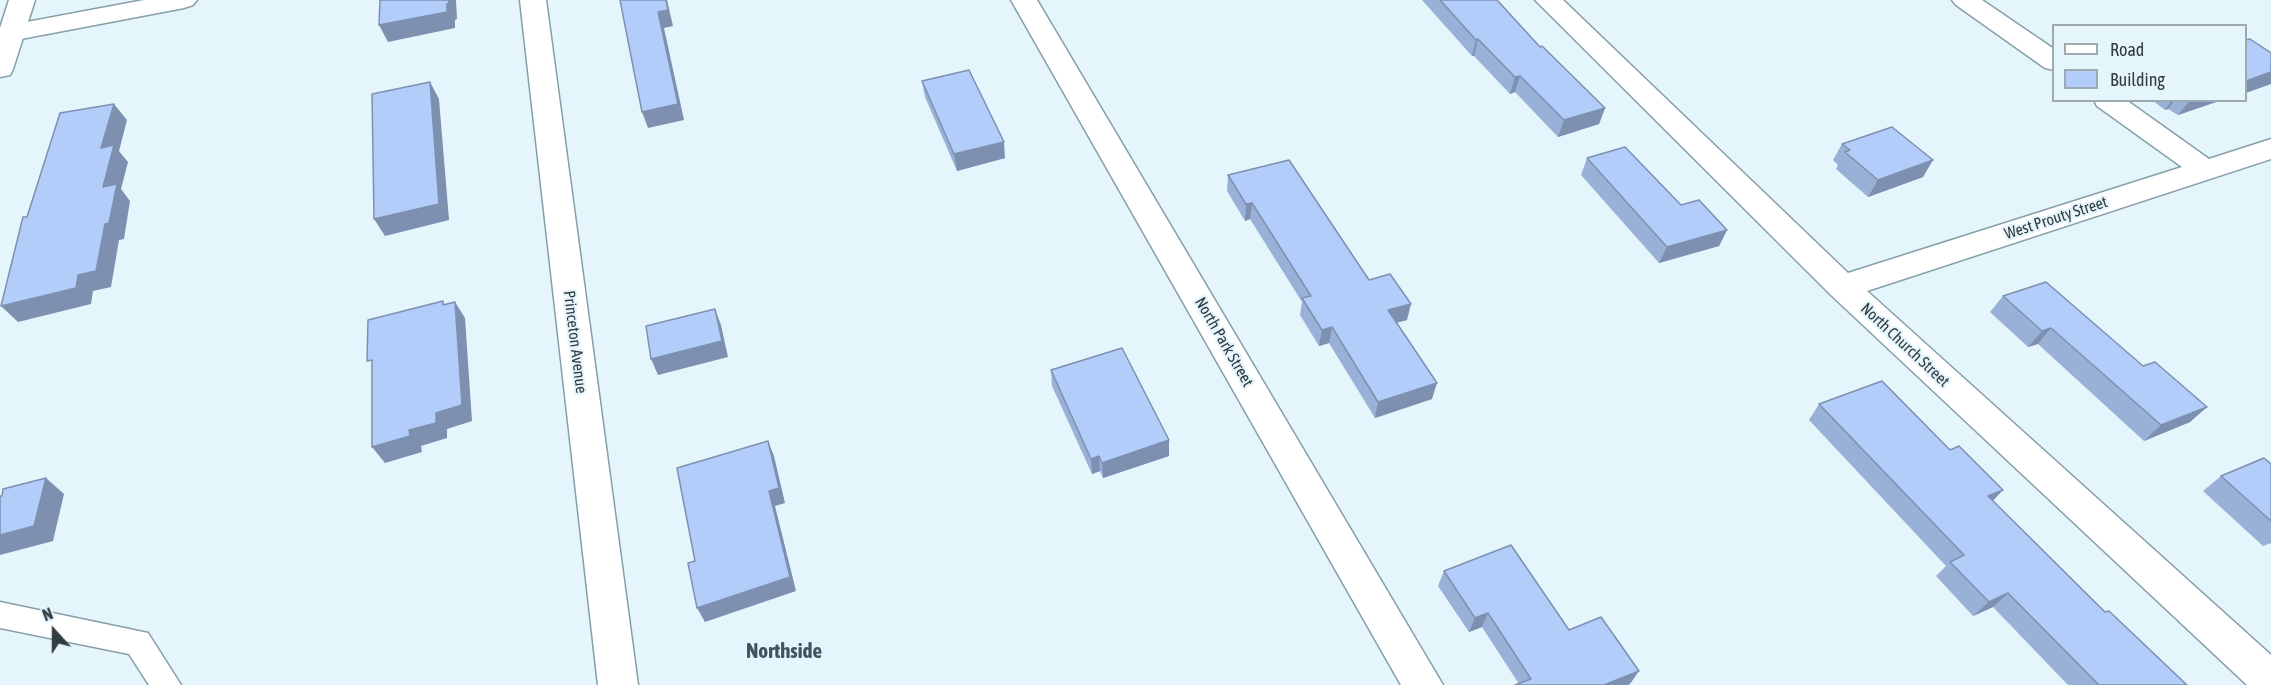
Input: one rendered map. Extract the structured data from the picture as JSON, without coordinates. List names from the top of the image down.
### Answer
{
  "streets": {
    "street": [
      "West Prouty Street",
      "Princeton Avenue",
      "North Park Street",
      "North Church Street"
    ]
  },
  "crossings": [
    ["West Prouty Street", "North Church Street"]
  ],
  "districts": ["Northside"],
  "legend": ["Road", "Building"],
  "north": "top"
}
